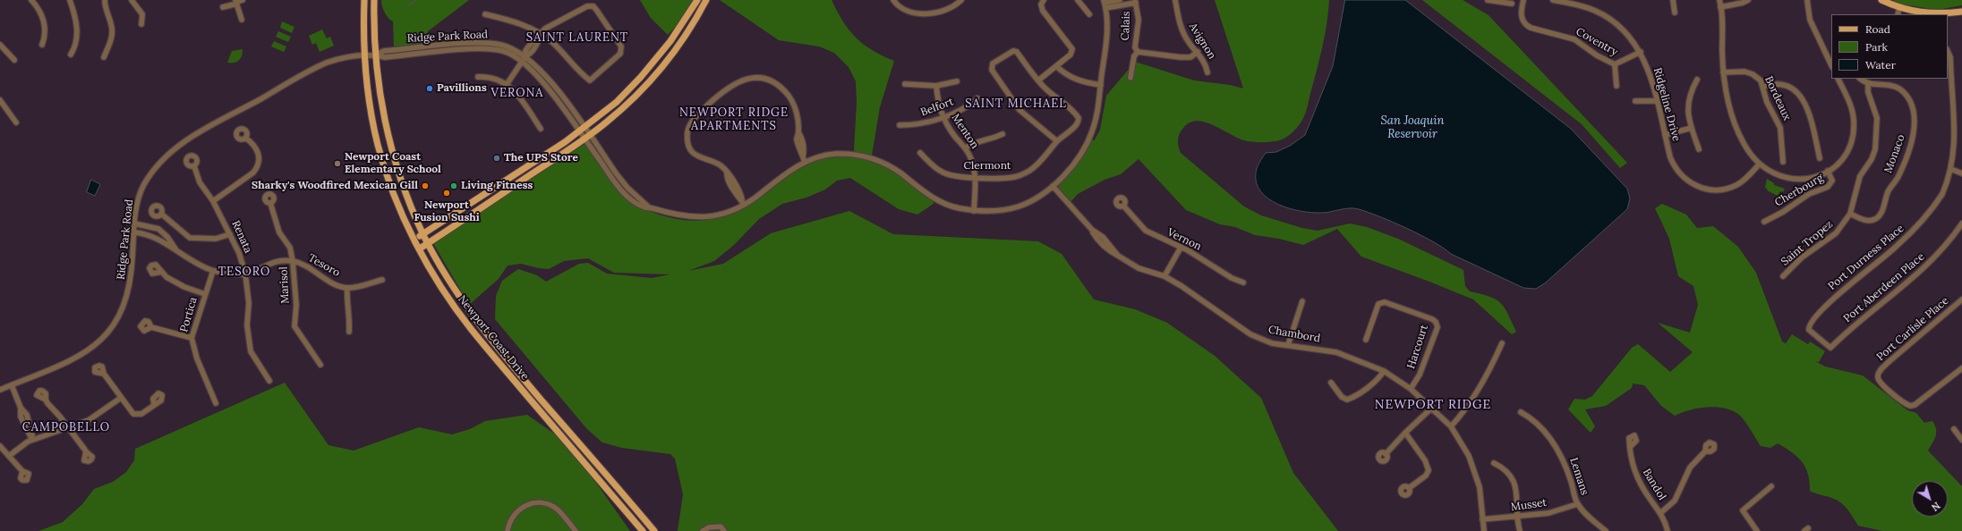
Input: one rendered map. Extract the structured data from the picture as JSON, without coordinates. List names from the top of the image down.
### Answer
{
  "streets": {
    "main road": ["Newport Coast Drive"],
    "street": [
      "Calais",
      "Ridge Park Road",
      "Avignon",
      "Coventry",
      "Bordeaux",
      "Ridgeline Drive",
      "Belfort",
      "Menton",
      "Monaco",
      "Clermont",
      "Cherbourg",
      "Renata",
      "Vernon",
      "Saint Tropez",
      "Port Durness Place",
      "Tesoro",
      "Marisol",
      "Port Aberdeen Place",
      "Portica",
      "Port Carlisle Place",
      "Chambord",
      "Harcourt",
      "Lemans",
      "Bandol",
      "Musset"
    ]
  },
  "crossings": [
    ["Ridge Park Road", "Tesoro"],
    ["Ridge Park Road", "Newport Coast Drive"],
    ["Coventry", "Ridgeline Drive"],
    ["Belfort", "Menton"],
    ["Menton", "Clermont"],
    ["Monaco", "Saint Tropez"],
    ["Renata", "Tesoro"],
    ["Port Durness Place", "Port Aberdeen Place"],
    ["Tesoro", "Marisol"],
    ["Tesoro", "Portica"],
    ["Chambord", "Harcourt"],
    ["Chambord", "Musset"],
    ["Lemans", "Musset"]
  ],
  "districts": [
    "SAINT LAURENT",
    "VERONA",
    "SAINT MICHAEL",
    "NEWPORT RIDGE APARTMENTS",
    "TESORO",
    "NEWPORT RIDGE",
    "CAMPOBELLO"
  ],
  "water": ["San Joaquin Reservoir"],
  "places": [
    "Pavillions",
    "The UPS Store",
    "Newport Coast Elementary School",
    "Sharky's Woodfired Mexican Gill",
    "Living Fitness",
    "Newport Fusion Sushi"
  ],
  "legend": ["Road", "Park", "Water"],
  "north": "bottom right"
}
